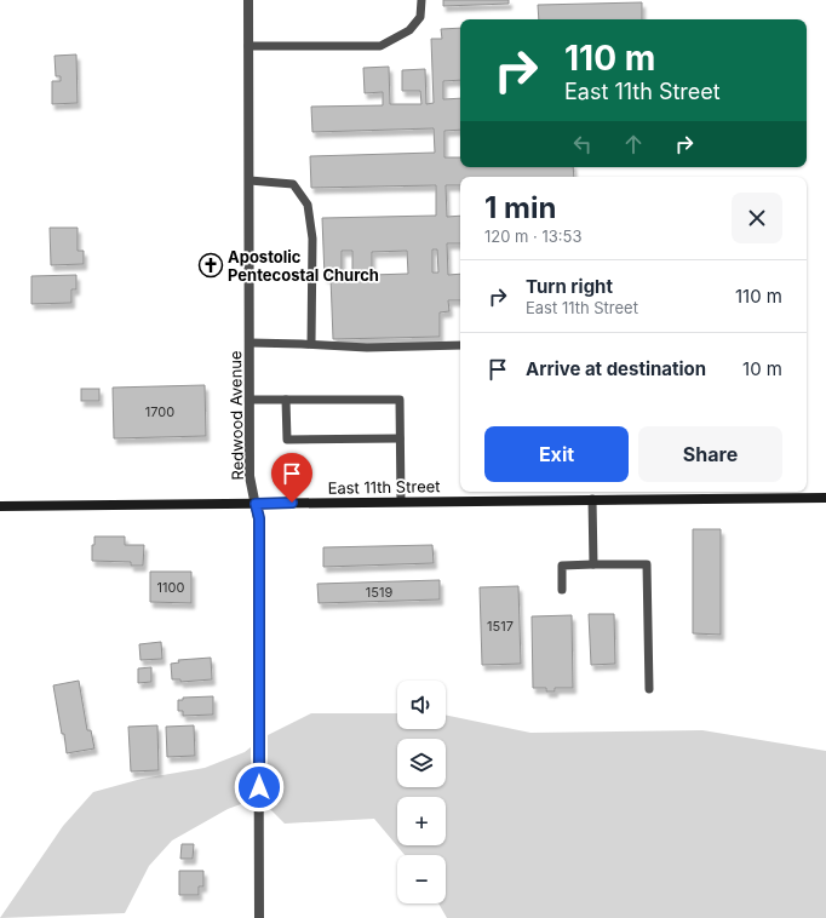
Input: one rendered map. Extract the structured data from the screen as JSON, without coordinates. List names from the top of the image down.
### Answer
{
  "streets": {
    "main road": ["East 11th Street"],
    "street": ["Redwood Avenue"]
  },
  "crossings": [
    ["Redwood Avenue", "East 11th Street"]
  ],
  "places": {
    "church": ["Apostolic Pentecostal Church"]
  },
  "house_numbers": [
    "1700",
    "1100",
    "1519",
    "1517"
  ],
  "page": {
    "turn": ["110 m", "East 11th Street"],
    "heading": ["1 min", "120 m · 13:53"],
    "list": [
      {
        "name": "Turn right",
        "note": "East 11th Street",
        "value": "110 m"
      },
      {
        "name": "Arrive at destination",
        "value": "10 m"
      }
    ],
    "buttons": ["Exit", "Share"],
    "map_buttons": ["+", "−"]
  }
}
